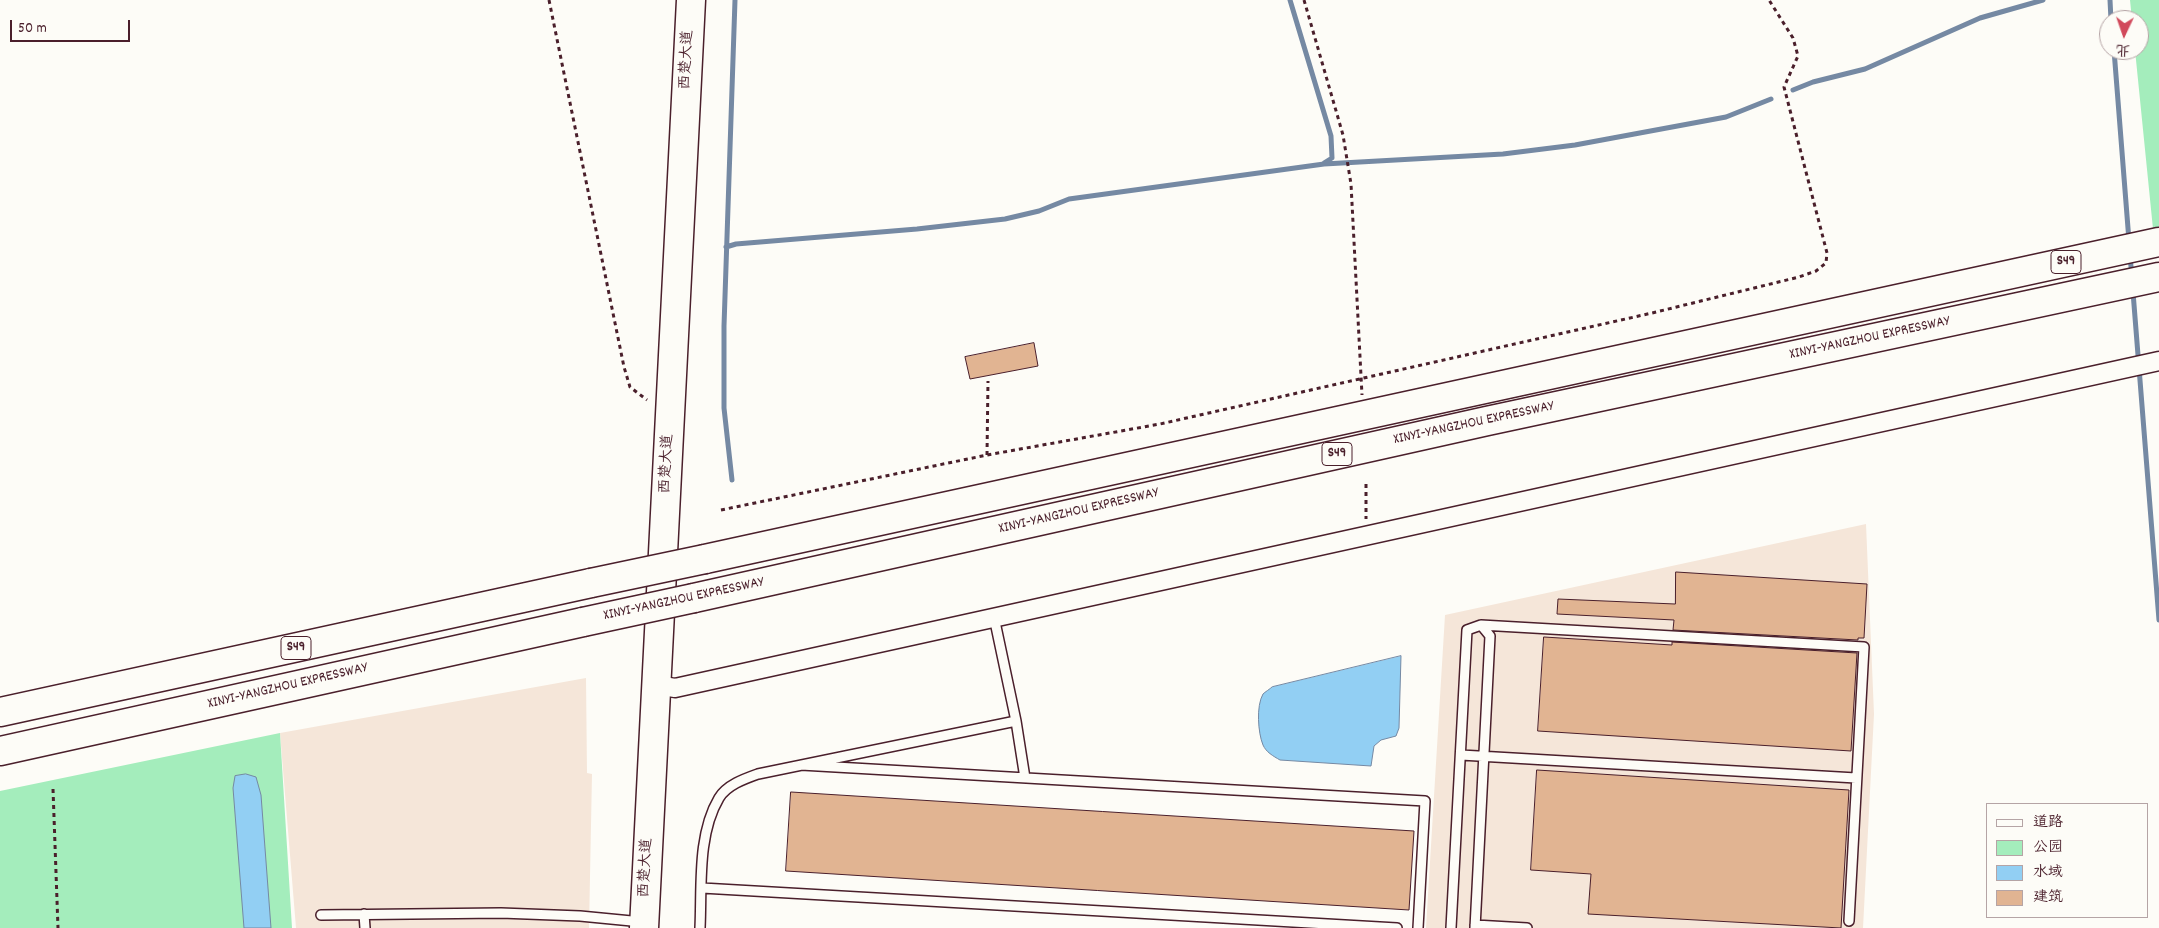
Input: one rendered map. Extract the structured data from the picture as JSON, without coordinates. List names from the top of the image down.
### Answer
{
  "streets": {
    "main road": ["西楚大道", "S49", "XINYI-YANGZHOU EXPRESSWAY"]
  },
  "legend": [
    "道路",
    "公园",
    "水域",
    "建筑"
  ],
  "scale_bar": "50 m",
  "north": "bottom"
}
